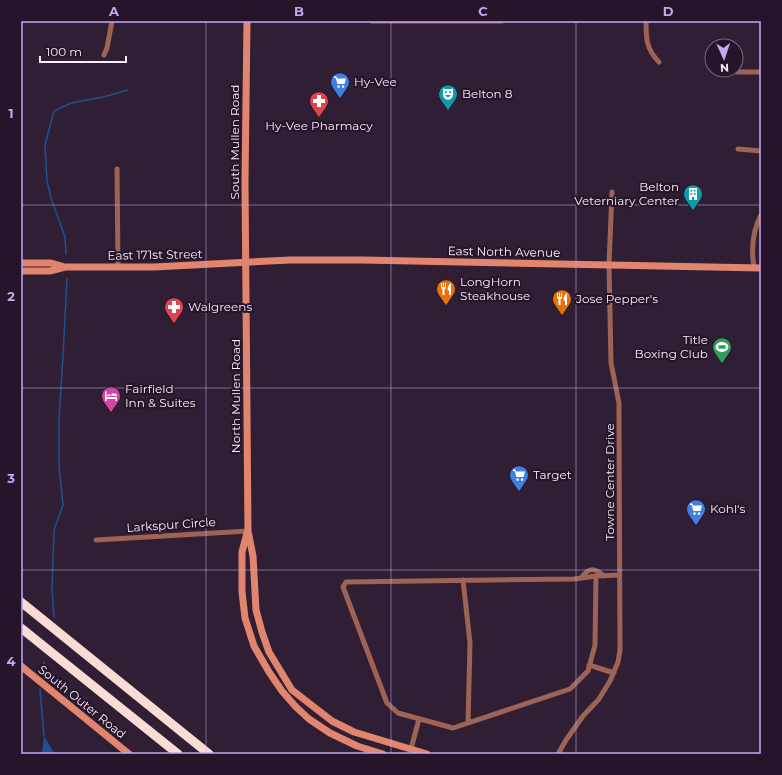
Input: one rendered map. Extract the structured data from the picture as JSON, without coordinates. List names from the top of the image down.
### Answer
{
  "streets": {
    "street": [
      "South Mullen Road",
      "East North Avenue",
      "East 171st Street",
      "North Mullen Road",
      "Towne Center Drive",
      "Larkspur Circle",
      "South Outer Road"
    ]
  },
  "crossings": [
    ["South Mullen Road", "East North Avenue"],
    ["South Mullen Road", "East 171st Street"],
    ["South Mullen Road", "North Mullen Road"],
    ["East North Avenue", "East 171st Street"],
    ["East North Avenue", "North Mullen Road"],
    ["East North Avenue", "Towne Center Drive"],
    ["East 171st Street", "North Mullen Road"],
    ["North Mullen Road", "Larkspur Circle"]
  ],
  "places": {
    "supermarket": ["Hy-Vee", "Target", "Kohl's"],
    "theatre": ["Belton 8"],
    "pharmacy": ["Hy-Vee Pharmacy", "Walgreens"],
    "building": ["Belton Veterniary Center"],
    "restaurant": ["LongHorn Steakhouse", "Jose Pepper's"],
    "sports": ["Title Boxing Club"],
    "hotel": ["Fairfield Inn & Suites"]
  },
  "scale_bar": "100 m",
  "north": "bottom",
  "grid": {
    "columns": [
      "A",
      "B",
      "C",
      "D"
    ],
    "rows": [
      "1",
      "2",
      "3",
      "4"
    ]
  }
}
